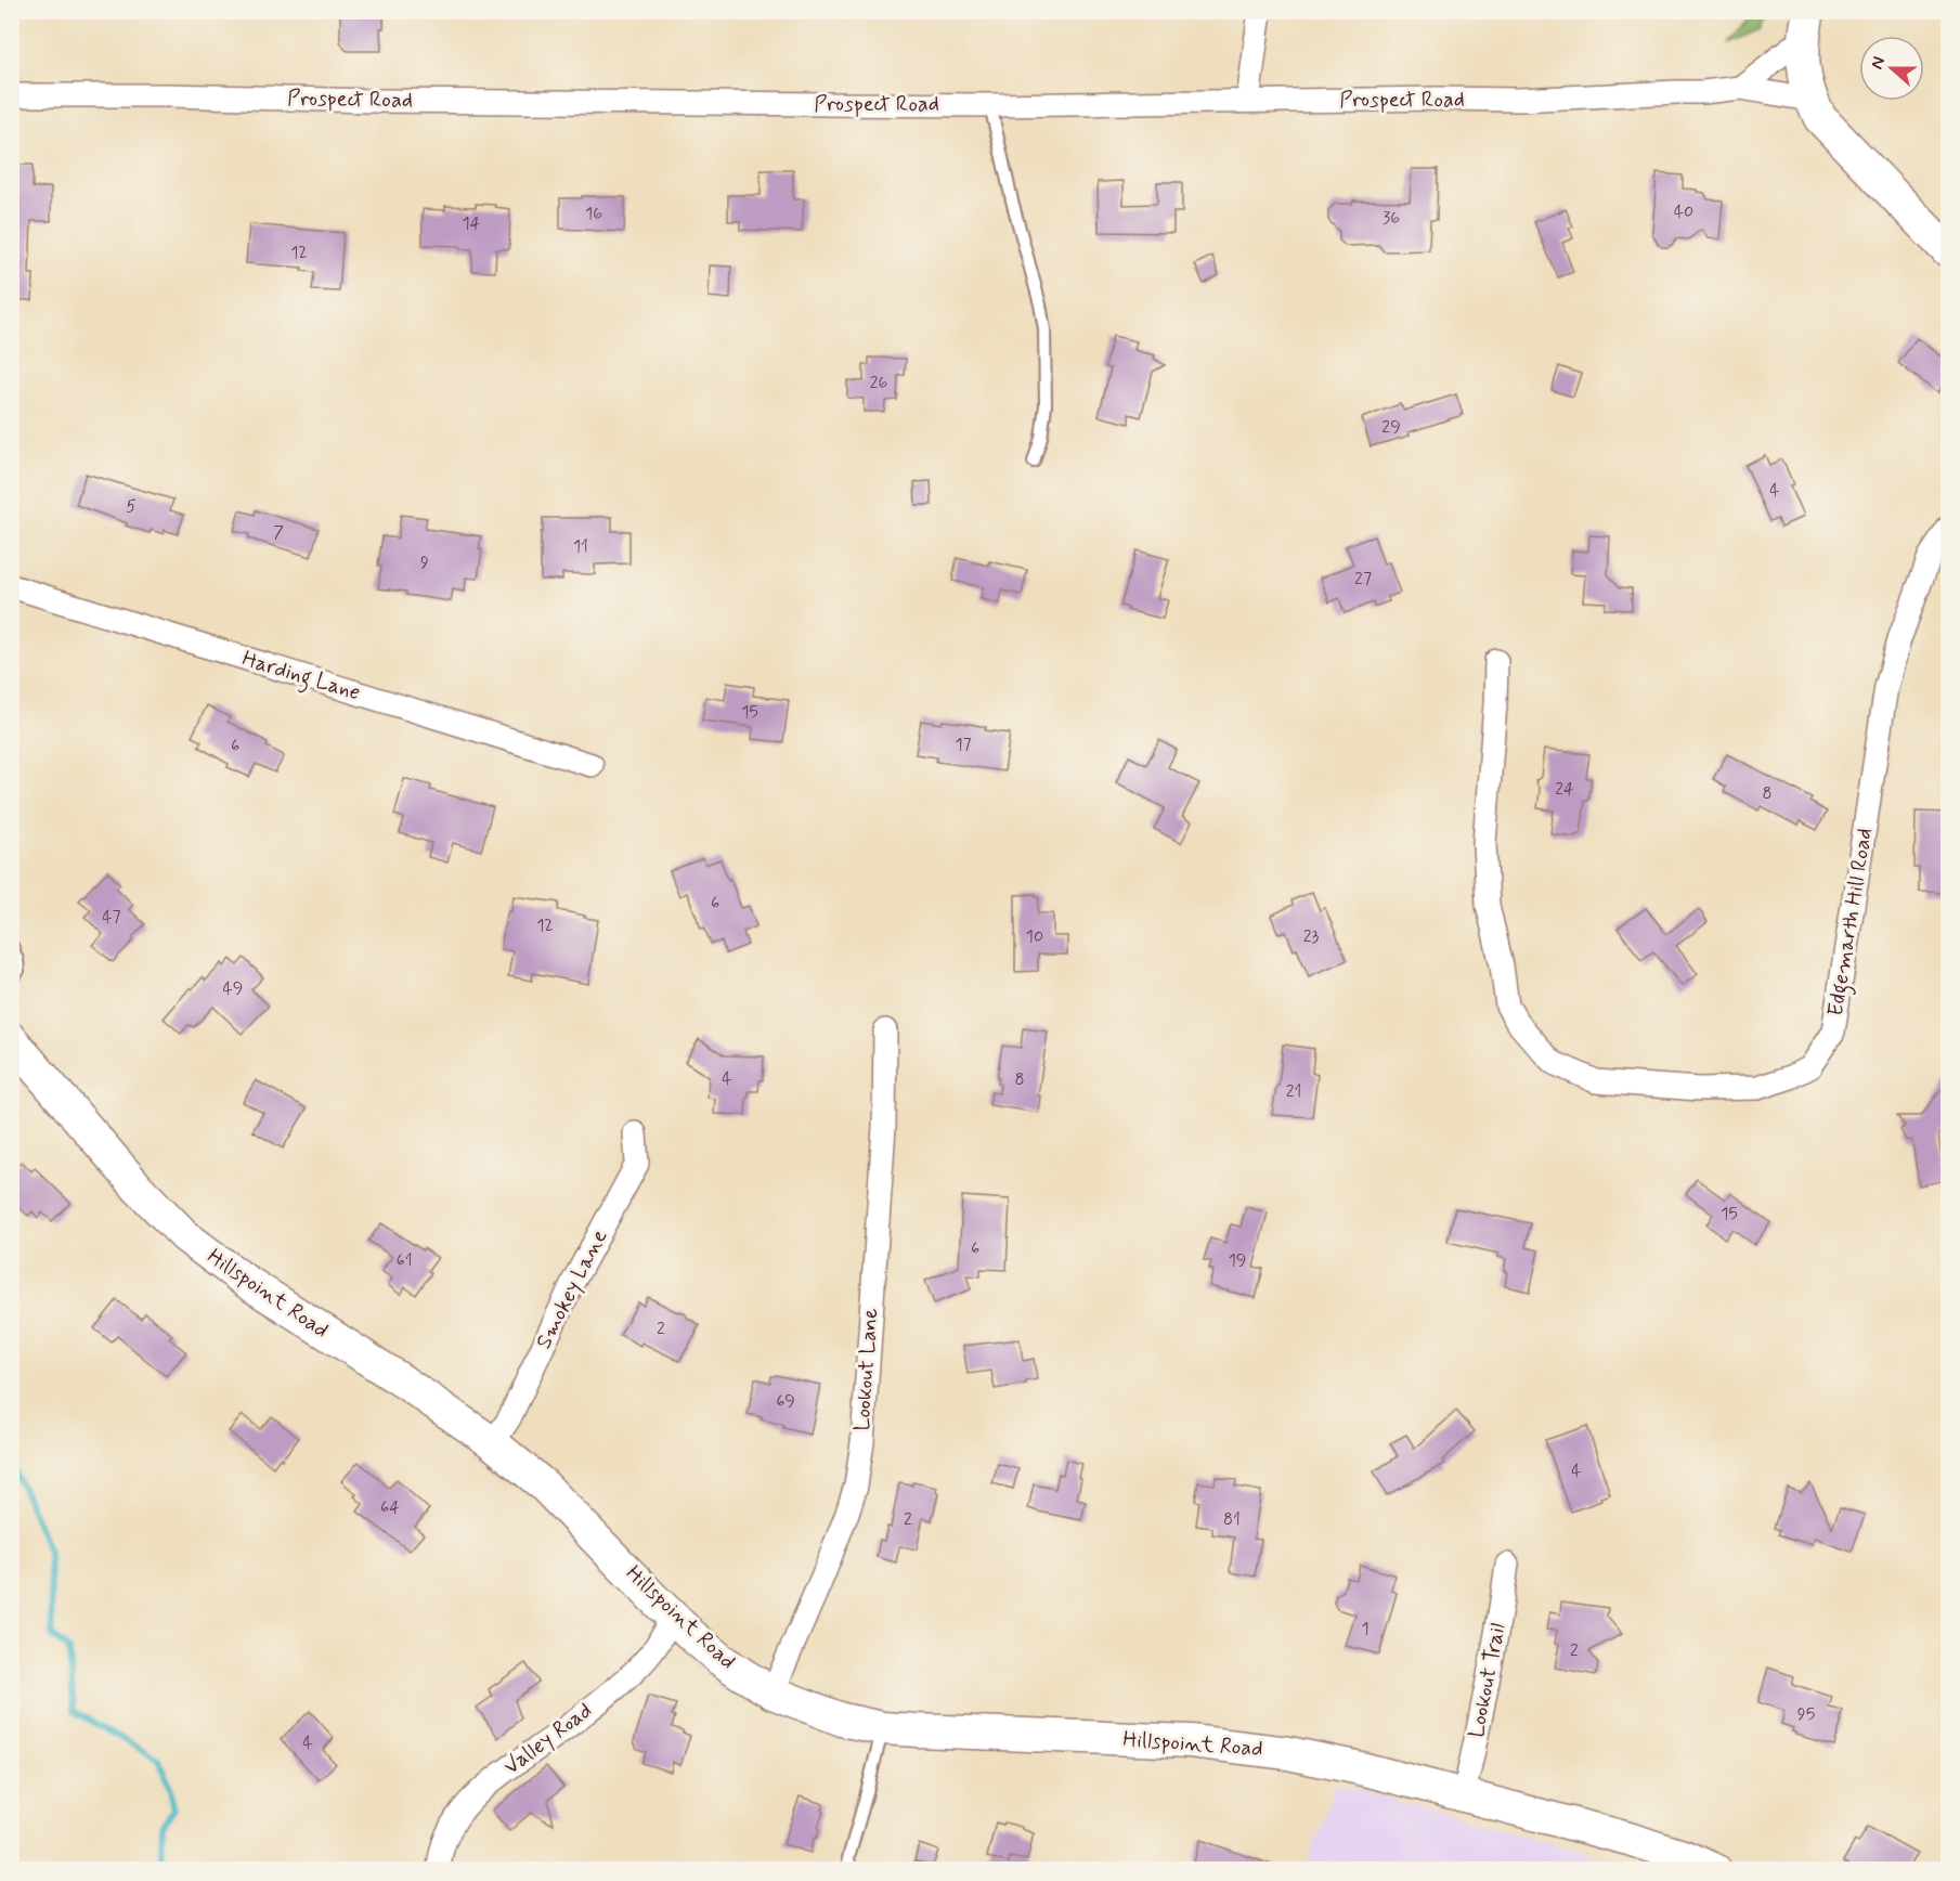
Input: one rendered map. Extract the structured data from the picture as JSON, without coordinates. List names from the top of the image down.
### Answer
{
  "streets": {
    "street": [
      "Prospect Road",
      "Harding Lane",
      "Edgemarth Hill Road",
      "Smokey Lane",
      "Hillspoint Road",
      "Lookout Lane",
      "Lookout Trail",
      "Valley Road"
    ]
  },
  "crossings": [
    ["Smokey Lane", "Hillspoint Road"],
    ["Hillspoint Road", "Lookout Lane"],
    ["Hillspoint Road", "Lookout Trail"],
    ["Hillspoint Road", "Valley Road"]
  ],
  "house_numbers": [
    "40",
    "16",
    "36",
    "14",
    "12",
    "26",
    "29",
    "4",
    "5",
    "7",
    "11",
    "9",
    "27",
    "15",
    "17",
    "6",
    "24",
    "8",
    "6",
    "47",
    "12",
    "10",
    "23",
    "49",
    "4",
    "8",
    "21",
    "15",
    "6",
    "61",
    "19",
    "2",
    "69",
    "4",
    "64",
    "2",
    "81",
    "1",
    "2",
    "95",
    "4"
  ],
  "north": "left"
}
